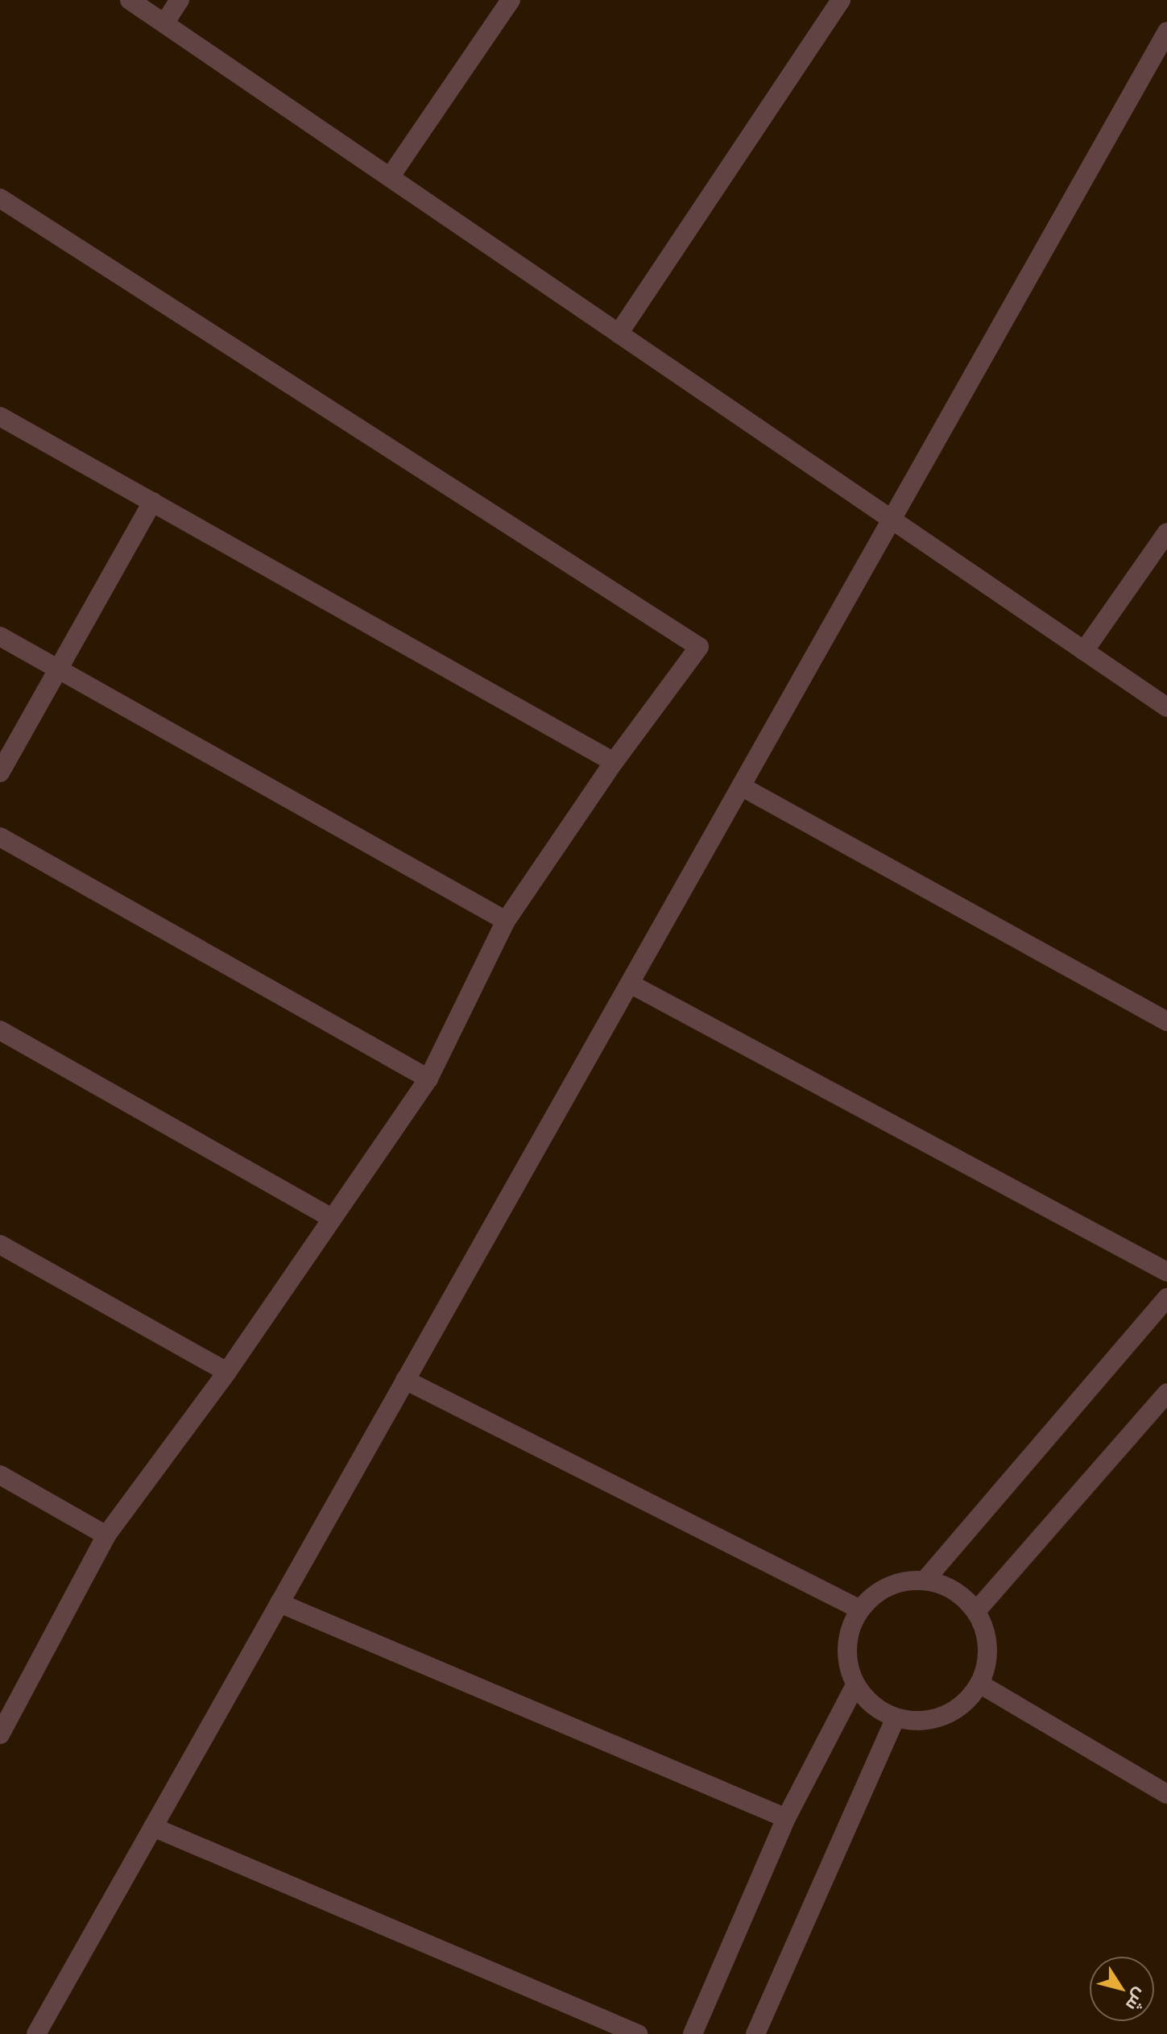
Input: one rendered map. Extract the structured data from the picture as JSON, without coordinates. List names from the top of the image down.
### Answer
{
  "north": "bottom right"
}
